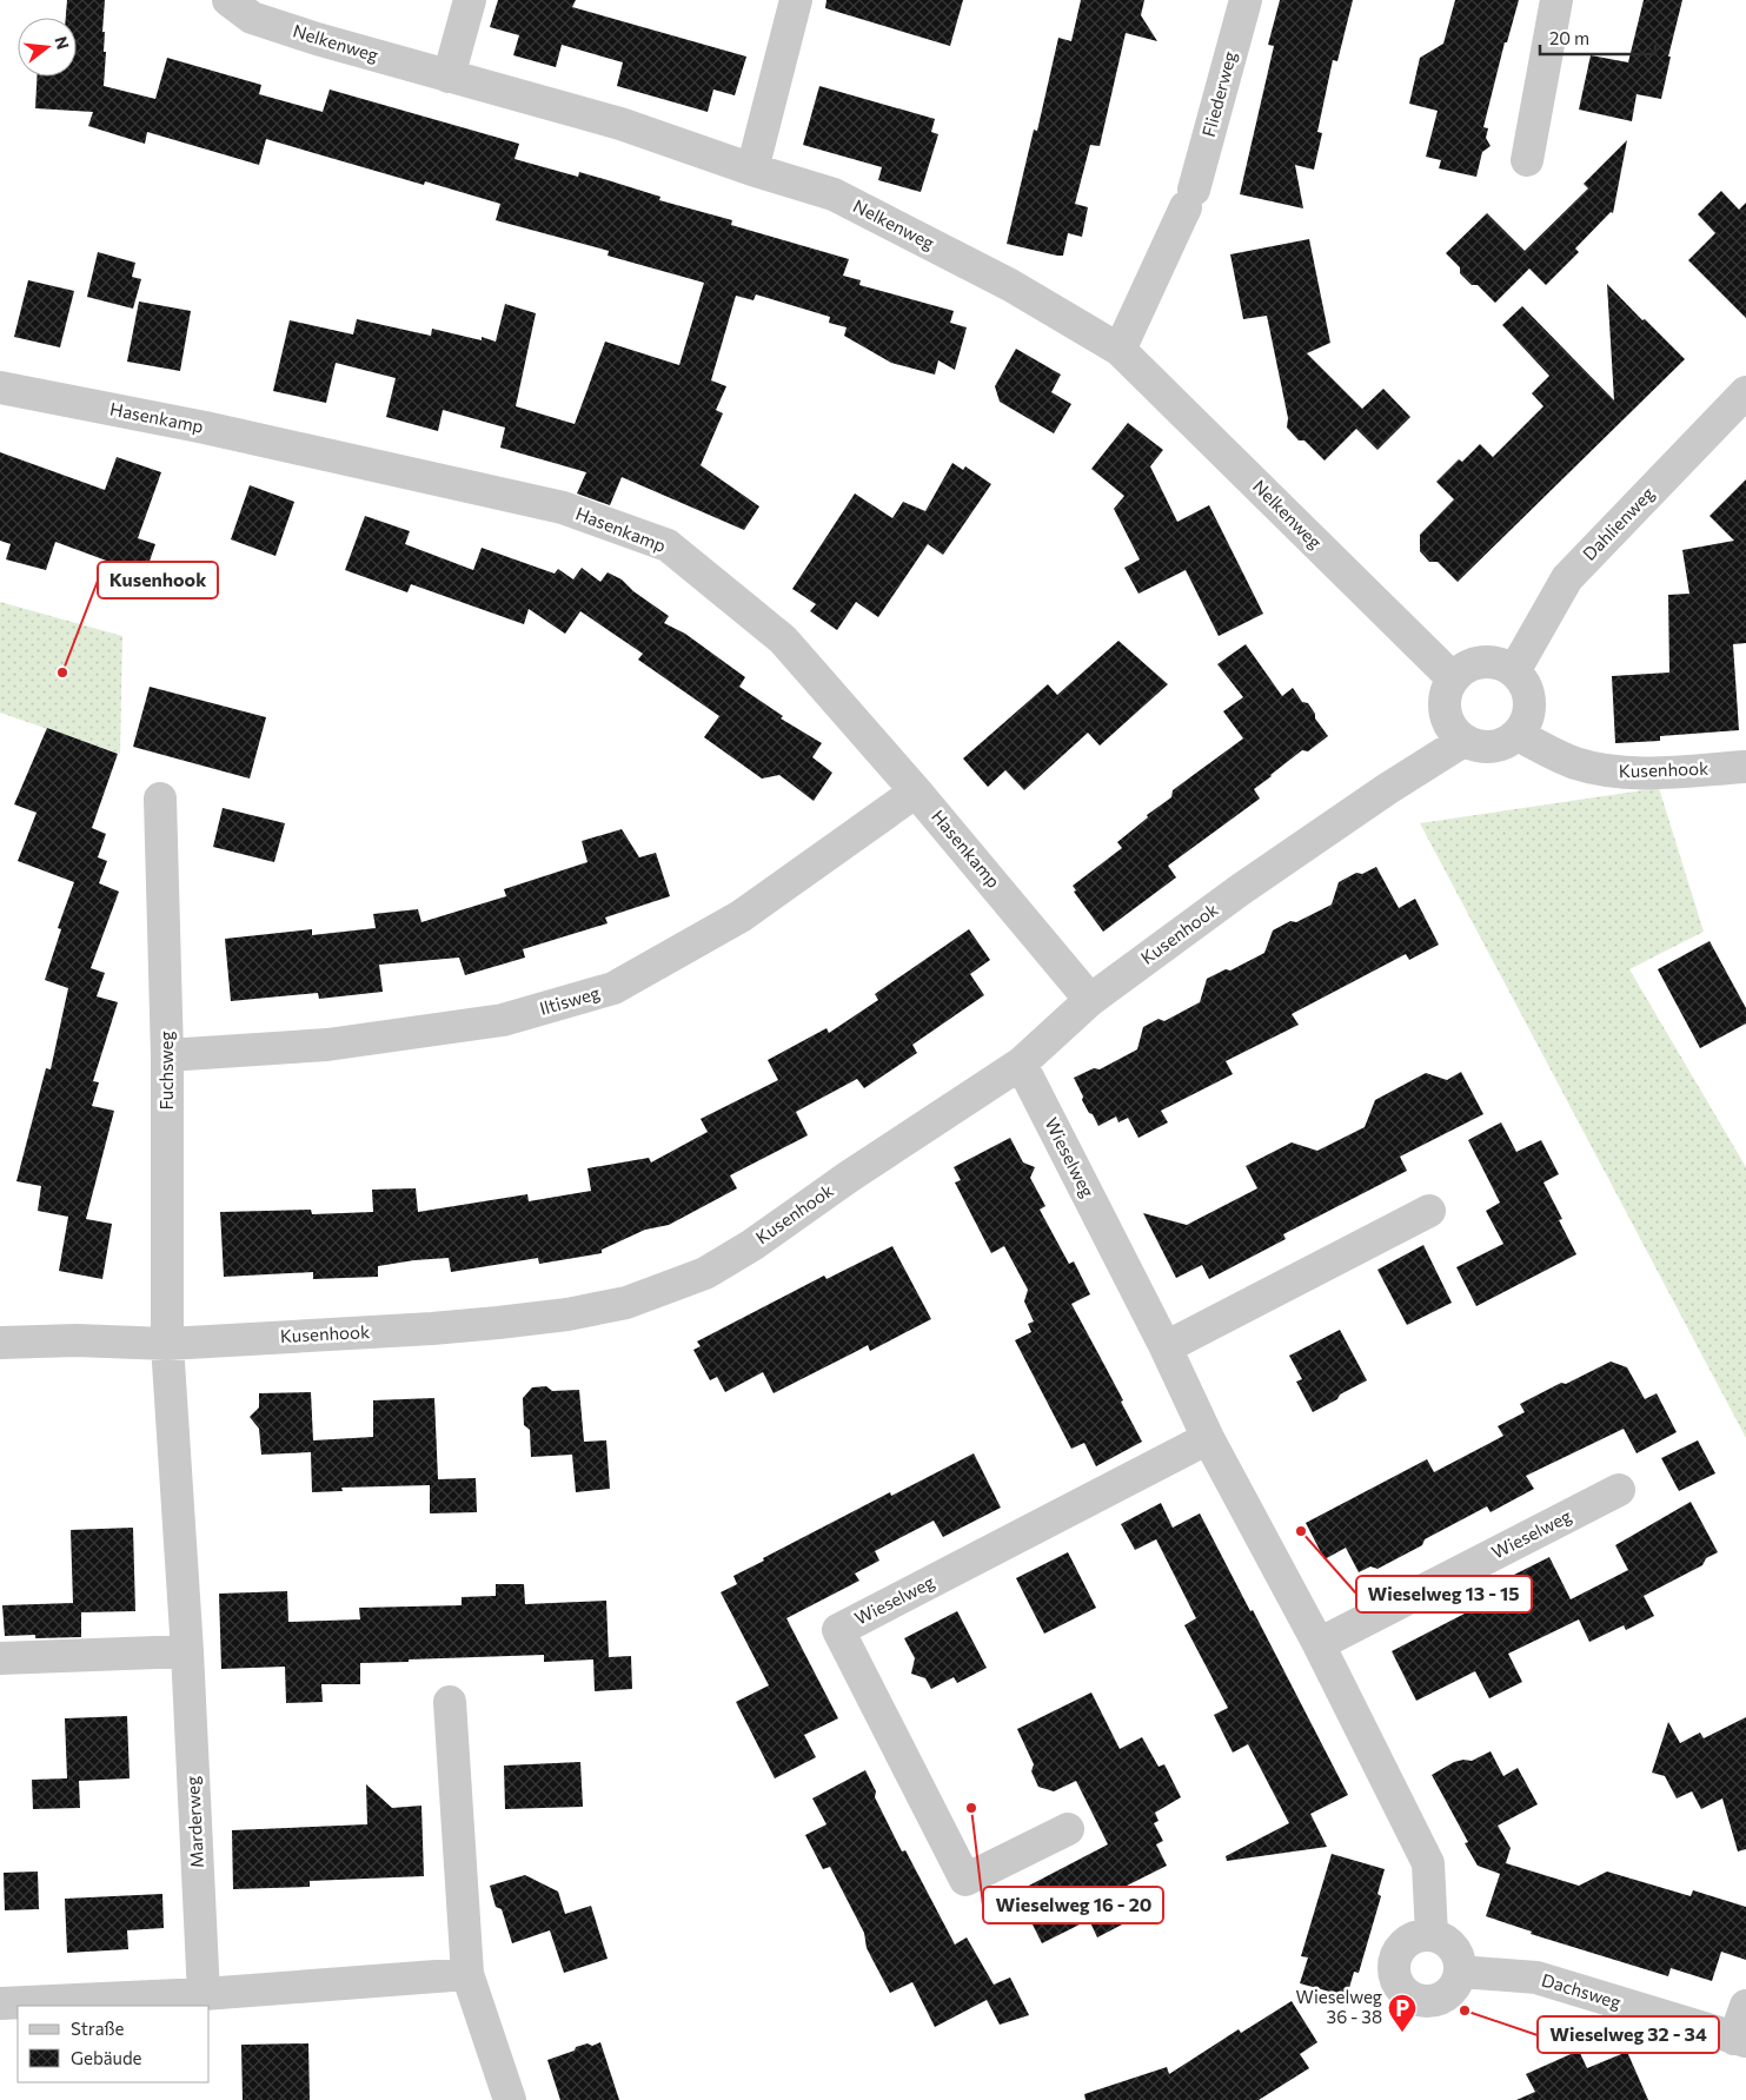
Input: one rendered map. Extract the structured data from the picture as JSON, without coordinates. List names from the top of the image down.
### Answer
{
  "streets": {
    "street": [
      "Nelkenweg",
      "Fliederweg",
      "Hasenkamp",
      "Dahlienweg",
      "Kusenhook",
      "Iltisweg",
      "Fuchsweg",
      "Wieselweg",
      "Marderweg",
      "Dachsweg"
    ]
  },
  "crossings": [
    ["Nelkenweg", "Fliederweg"],
    ["Nelkenweg", "Dahlienweg"],
    ["Nelkenweg", "Kusenhook"],
    ["Hasenkamp", "Kusenhook"],
    ["Hasenkamp", "Iltisweg"],
    ["Dahlienweg", "Kusenhook"],
    ["Kusenhook", "Fuchsweg"],
    ["Kusenhook", "Wieselweg"],
    ["Kusenhook", "Marderweg"],
    ["Iltisweg", "Fuchsweg"],
    ["Fuchsweg", "Marderweg"],
    ["Wieselweg", "Dachsweg"]
  ],
  "places": {
    "other": [
      "Kusenhook",
      "Wieselweg 13 - 15",
      "Wieselweg 16 - 20",
      "Wieselweg 32 - 34"
    ],
    "parking": ["Wieselweg 36 - 38"]
  },
  "legend": ["Straße", "Gebäude"],
  "scale_bar": "20 m",
  "north": "right"
}
